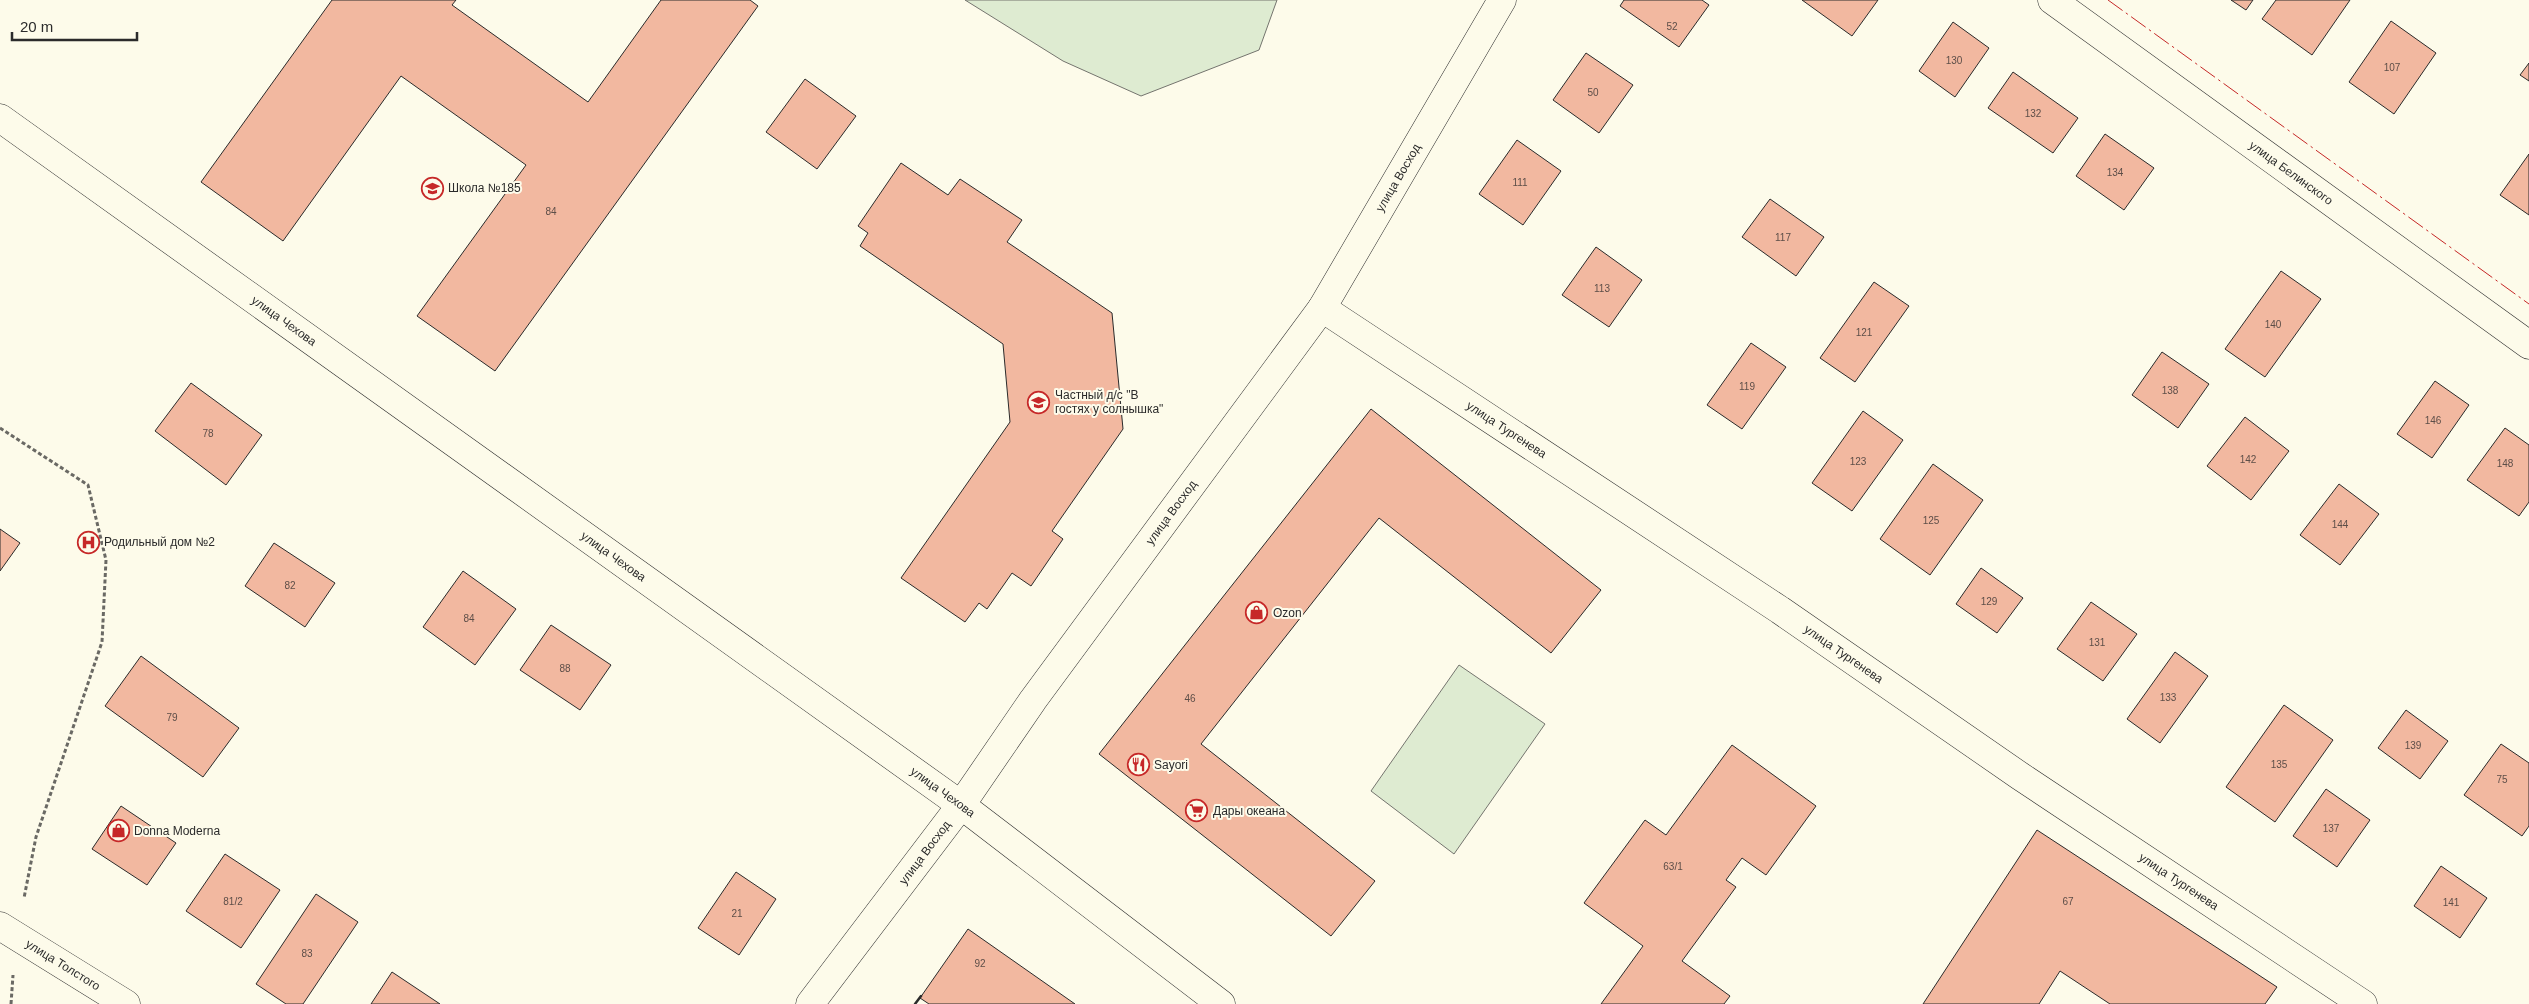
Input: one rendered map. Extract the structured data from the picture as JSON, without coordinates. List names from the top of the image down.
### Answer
{
  "streets": {
    "street": [
      "улица Белинского",
      "улица Восход",
      "улица Чехова",
      "улица Тургенева",
      "улица Толстого"
    ]
  },
  "crossings": [
    ["улица Восход", "улица Чехова"],
    ["улица Восход", "улица Тургенева"]
  ],
  "places": {
    "school or university": ["Школа №185", "Частный д/c \"В гостях у солнышка\""],
    "hospital": ["Родильный дом №2"],
    "shop": ["Ozon", "Donna Moderna"],
    "restaurant": ["Sayori"],
    "supermarket": ["Дары океана"]
  },
  "house_numbers": [
    "52",
    "130",
    "107",
    "50",
    "132",
    "134",
    "111",
    "84",
    "117",
    "113",
    "140",
    "121",
    "119",
    "138",
    "146",
    "78",
    "142",
    "123",
    "148",
    "125",
    "144",
    "82",
    "129",
    "84",
    "131",
    "88",
    "133",
    "46",
    "79",
    "139",
    "135",
    "75",
    "137",
    "63/1",
    "81/2",
    "67",
    "141",
    "21",
    "83",
    "92"
  ],
  "scale_bar": "20 m"
}
